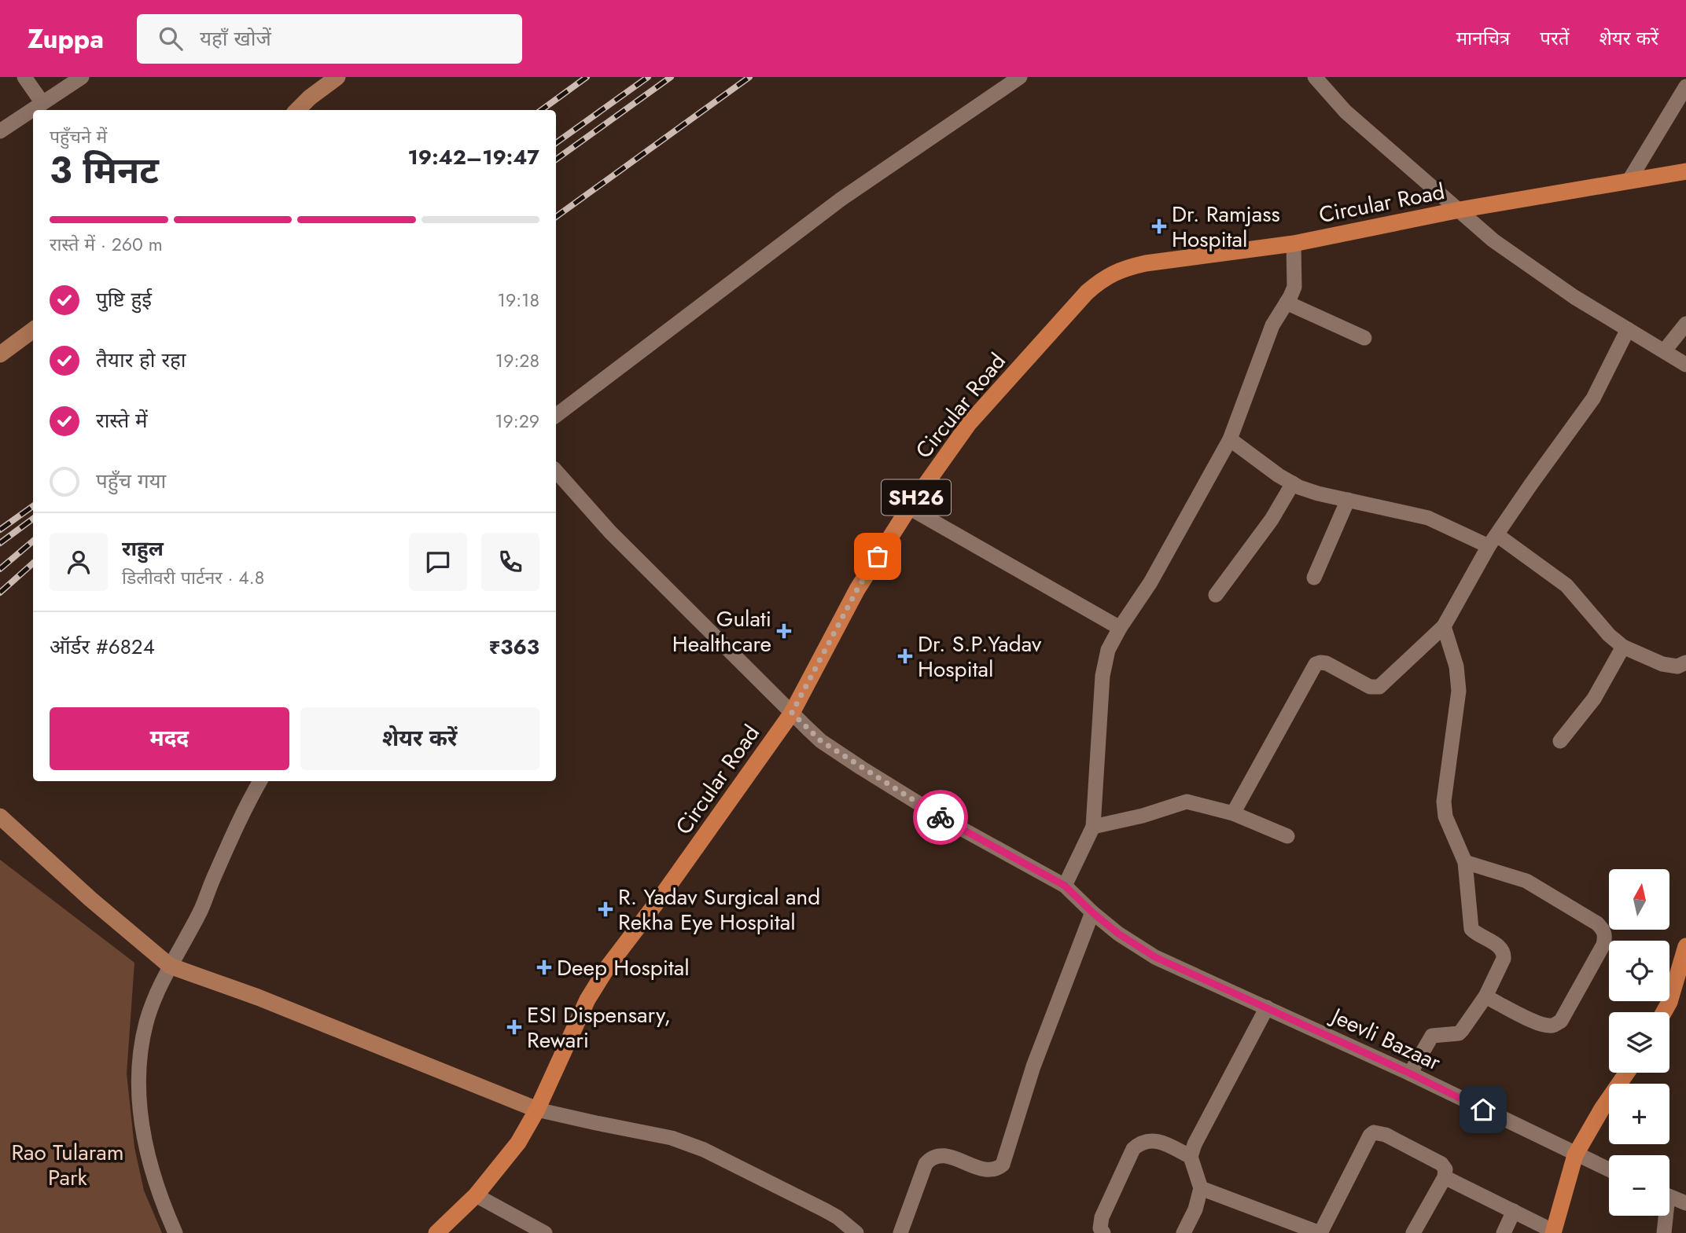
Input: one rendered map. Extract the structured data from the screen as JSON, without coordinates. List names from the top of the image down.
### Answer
{
  "streets": {
    "main road": ["Circular Road", "SH26"],
    "street": ["Jeevli Bazaar"]
  },
  "crossings": [
    ["Circular Road", "Jeevli Bazaar"]
  ],
  "parks": ["Rao Tularam Park"],
  "places": {
    "health": [
      "Dr. Ramjass Hospital",
      "Gulati Healthcare",
      "Dr. S.P.Yadav Hospital",
      "R. Yadav Surgical and Rekha Eye Hospital",
      "Deep Hospital",
      "ESI Dispensary, Rewari"
    ]
  },
  "north": "top",
  "page": {
    "header": "Zuppa",
    "search": "यहाँ खोजें",
    "nav": ["मानचित्र", "परतें", "शेयर करें"],
    "heading": ["3 मिनट", "पहुँचने में", "19:42–19:47"],
    "panel": [
      "राहुल",
      "डिलीवरी पार्टनर · 4.8",
      "ऑर्डर #6824",
      "₹363"
    ],
    "bar": "रास्ते में · 260 m",
    "list": [
      ["पुष्टि हुई", "19:18"],
      ["तैयार हो रहा", "19:28"],
      ["रास्ते में", "19:29"],
      "पहुँच गया"
    ],
    "buttons": ["मदद", "शेयर करें"],
    "map_buttons": ["+", "−"]
  }
}
